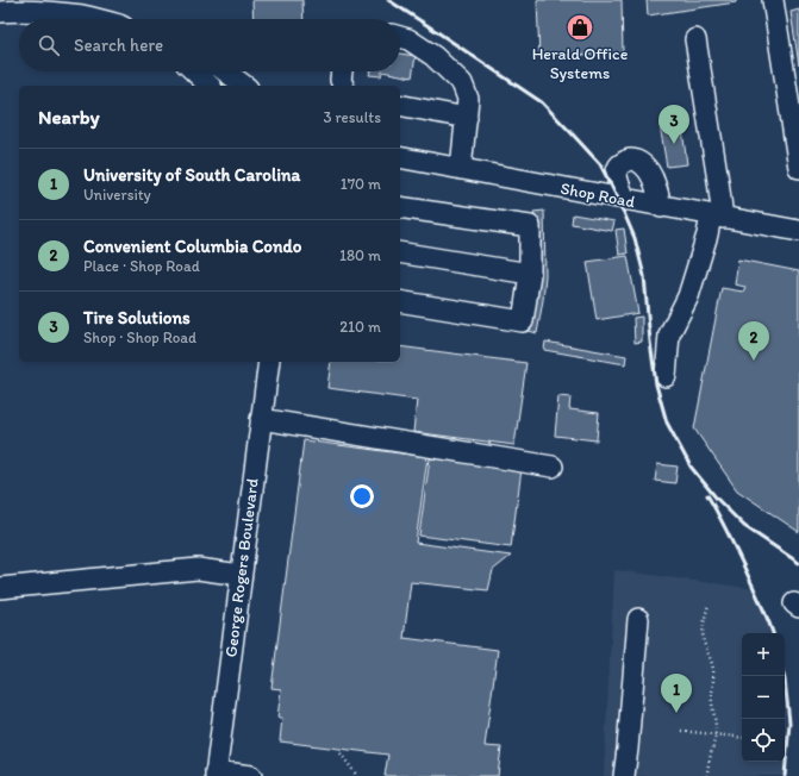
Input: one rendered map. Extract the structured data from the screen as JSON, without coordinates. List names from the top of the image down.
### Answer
{
  "streets": {
    "street": ["Shop Road", "George Rogers Boulevard"]
  },
  "places": {
    "shop": ["Herald Office Systems"]
  },
  "page": {
    "search": "Search here",
    "heading": ["Nearby", "3 results"],
    "pins": ["3", "2", "1"],
    "list": [
      {
        "mark": "1",
        "name": "University of South Carolina",
        "note": "University",
        "value": "170 m"
      },
      {
        "mark": "2",
        "name": "Convenient Columbia Condo",
        "note": "Place · Shop Road",
        "value": "180 m"
      },
      {
        "mark": "3",
        "name": "Tire Solutions",
        "note": "Shop · Shop Road",
        "value": "210 m"
      }
    ],
    "map_buttons": ["+", "−"]
  }
}
